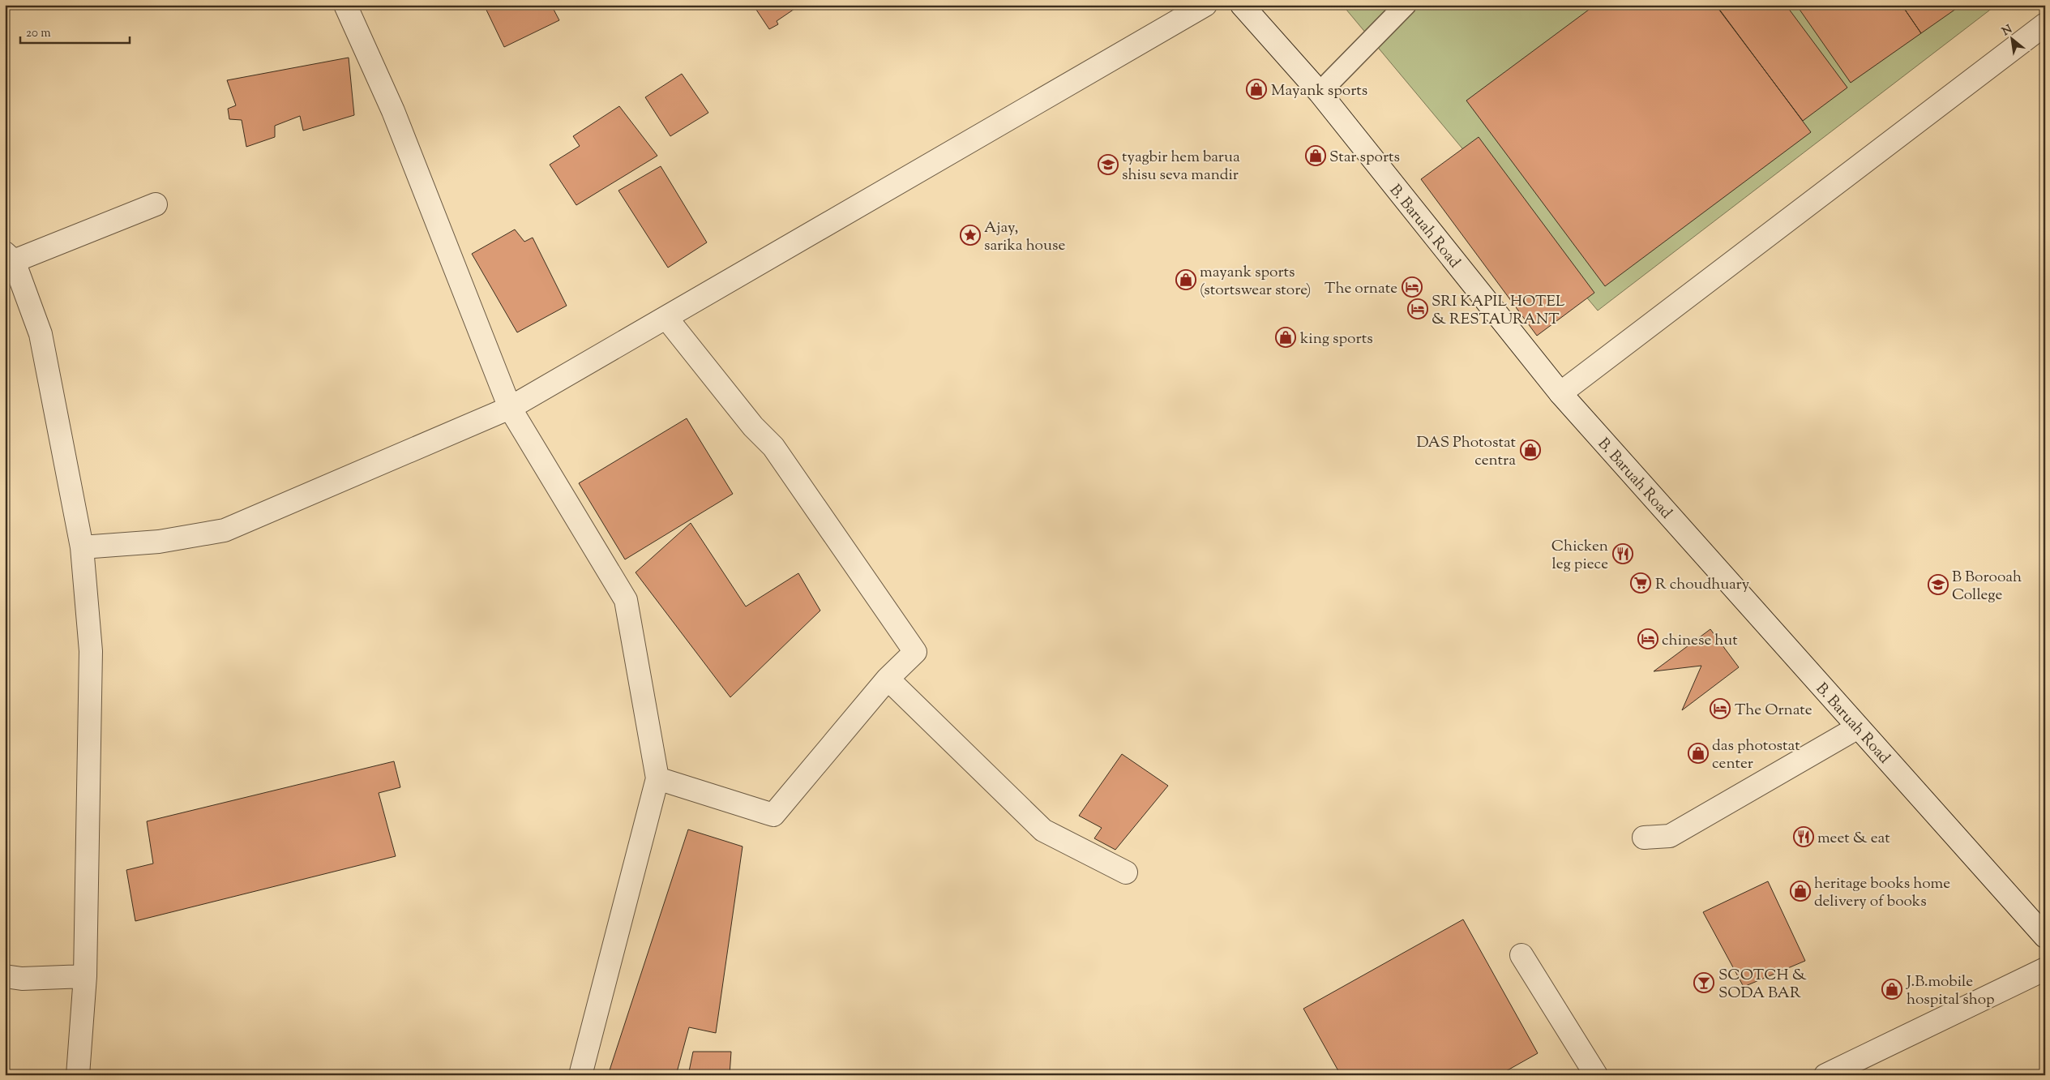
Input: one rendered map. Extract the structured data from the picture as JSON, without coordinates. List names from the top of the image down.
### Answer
{
  "streets": {
    "street": ["B. Baruah Road"]
  },
  "places": {
    "shop": [
      "Mayank sports",
      "Star sports",
      "mayank sports (stortswear store)",
      "king sports",
      "DAS Photostat centra",
      "das photostat center",
      "heritage books home delivery of books",
      "J.B.mobile hospital shop"
    ],
    "school or university": ["tyagbir hem barua shisu seva mandir", "B Borooah College"],
    "place": ["Ajay, sarika house"],
    "hotel": [
      "The ornate",
      "SRI KAPIL HOTEL & RESTAURANT",
      "chinese hut",
      "The Ornate"
    ],
    "restaurant": ["Chicken leg piece", "meet & eat"],
    "supermarket": ["R choudhuary"],
    "bar": ["SCOTCH & SODA BAR"]
  },
  "scale_bar": "20 m",
  "north": "top left"
}
